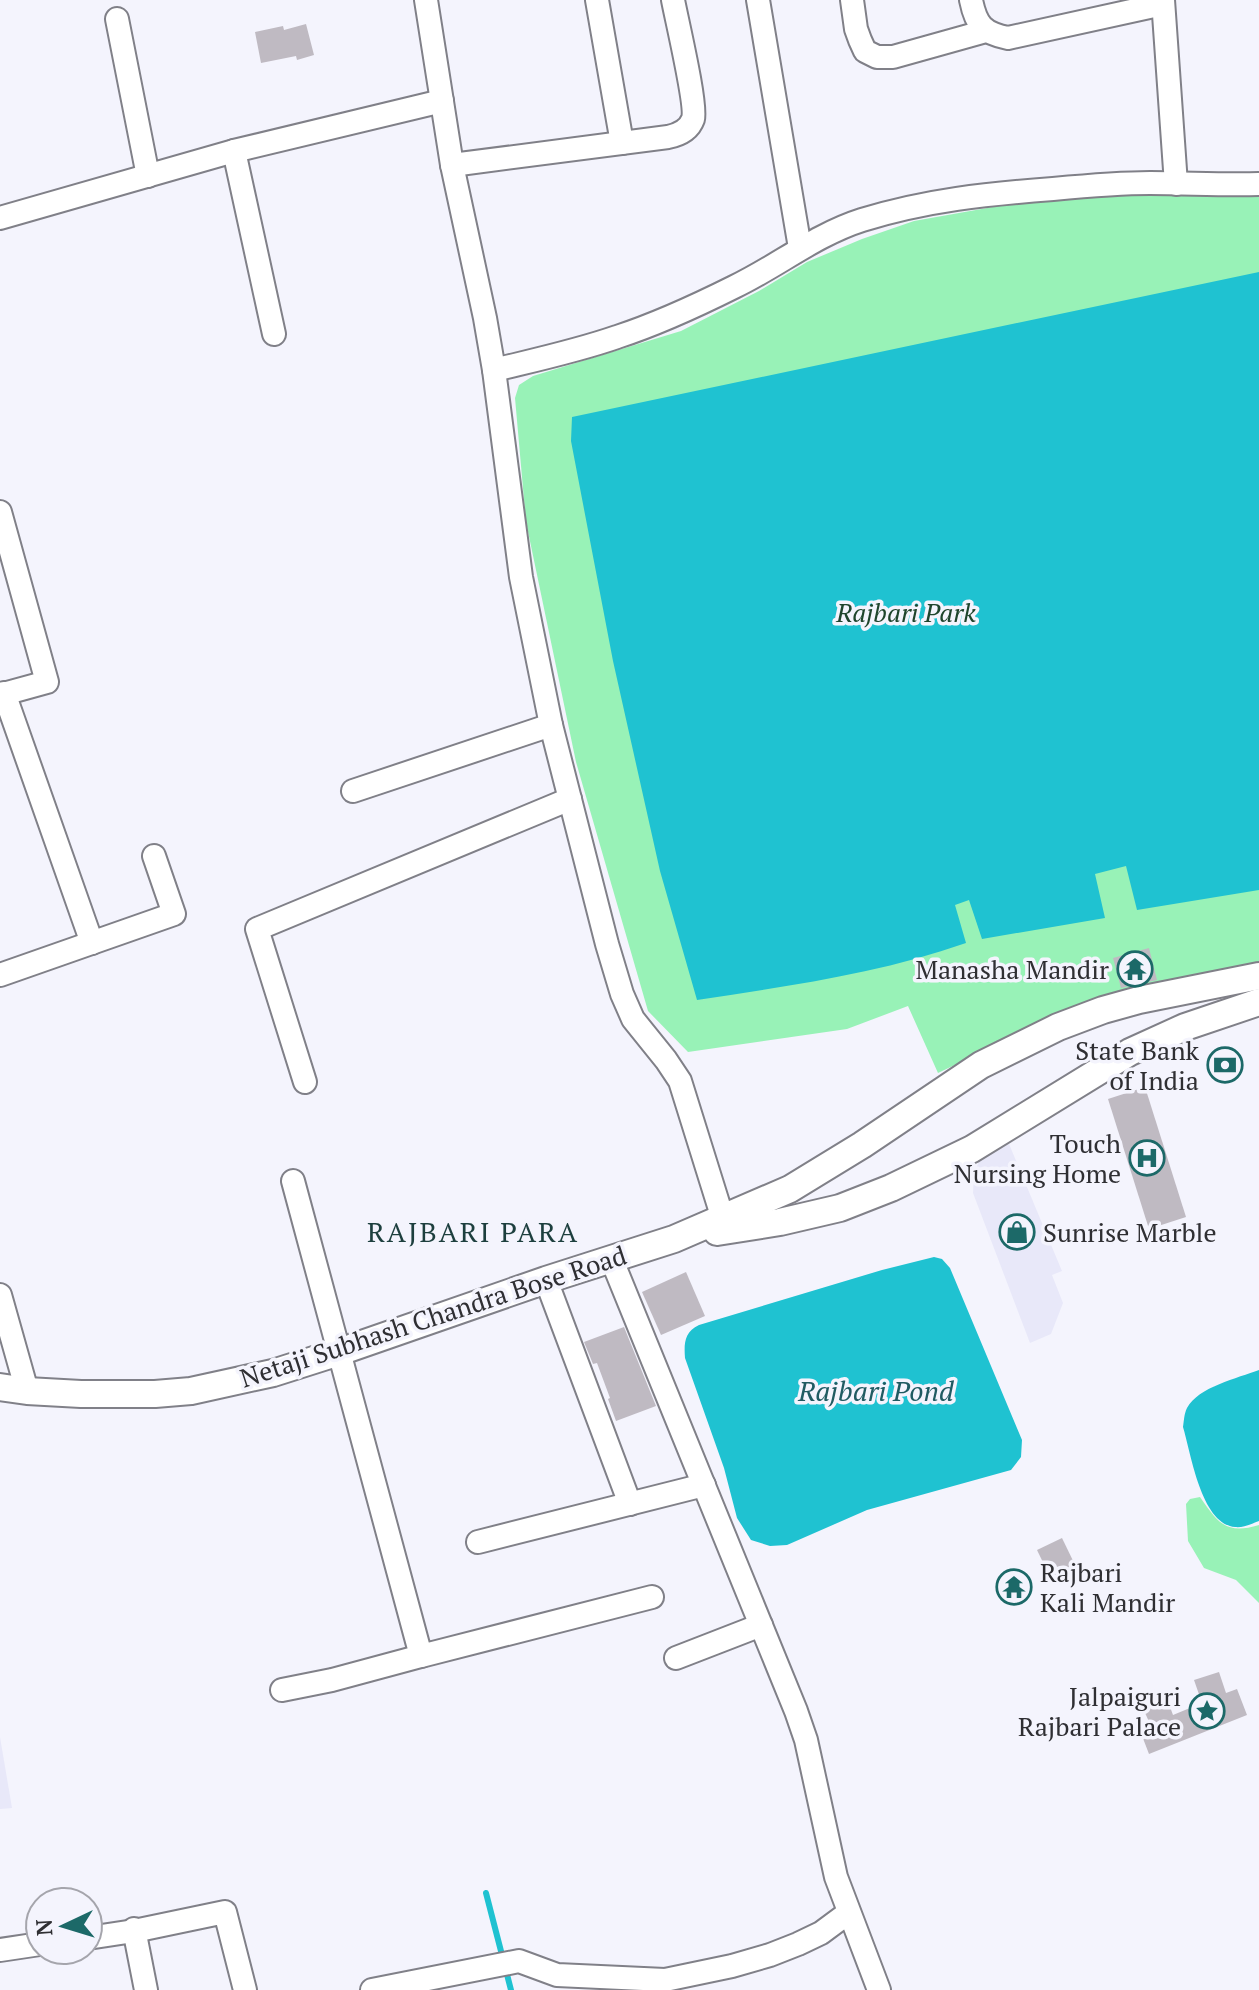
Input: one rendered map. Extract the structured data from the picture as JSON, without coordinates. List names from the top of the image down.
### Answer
{
  "streets": {
    "street": ["Netaji Subhash Chandra Bose Road"]
  },
  "districts": ["RAJBARI PARA"],
  "water": ["Rajbari Pond"],
  "parks": ["Rajbari Park"],
  "places": {
    "temple": ["Manasha Mandir", "Rajbari Kali Mandir"],
    "bank": ["State Bank of India"],
    "hospital": ["Touch Nursing Home"],
    "shop": ["Sunrise Marble"],
    "place": ["Jalpaiguri Rajbari Palace"]
  },
  "north": "left"
}
